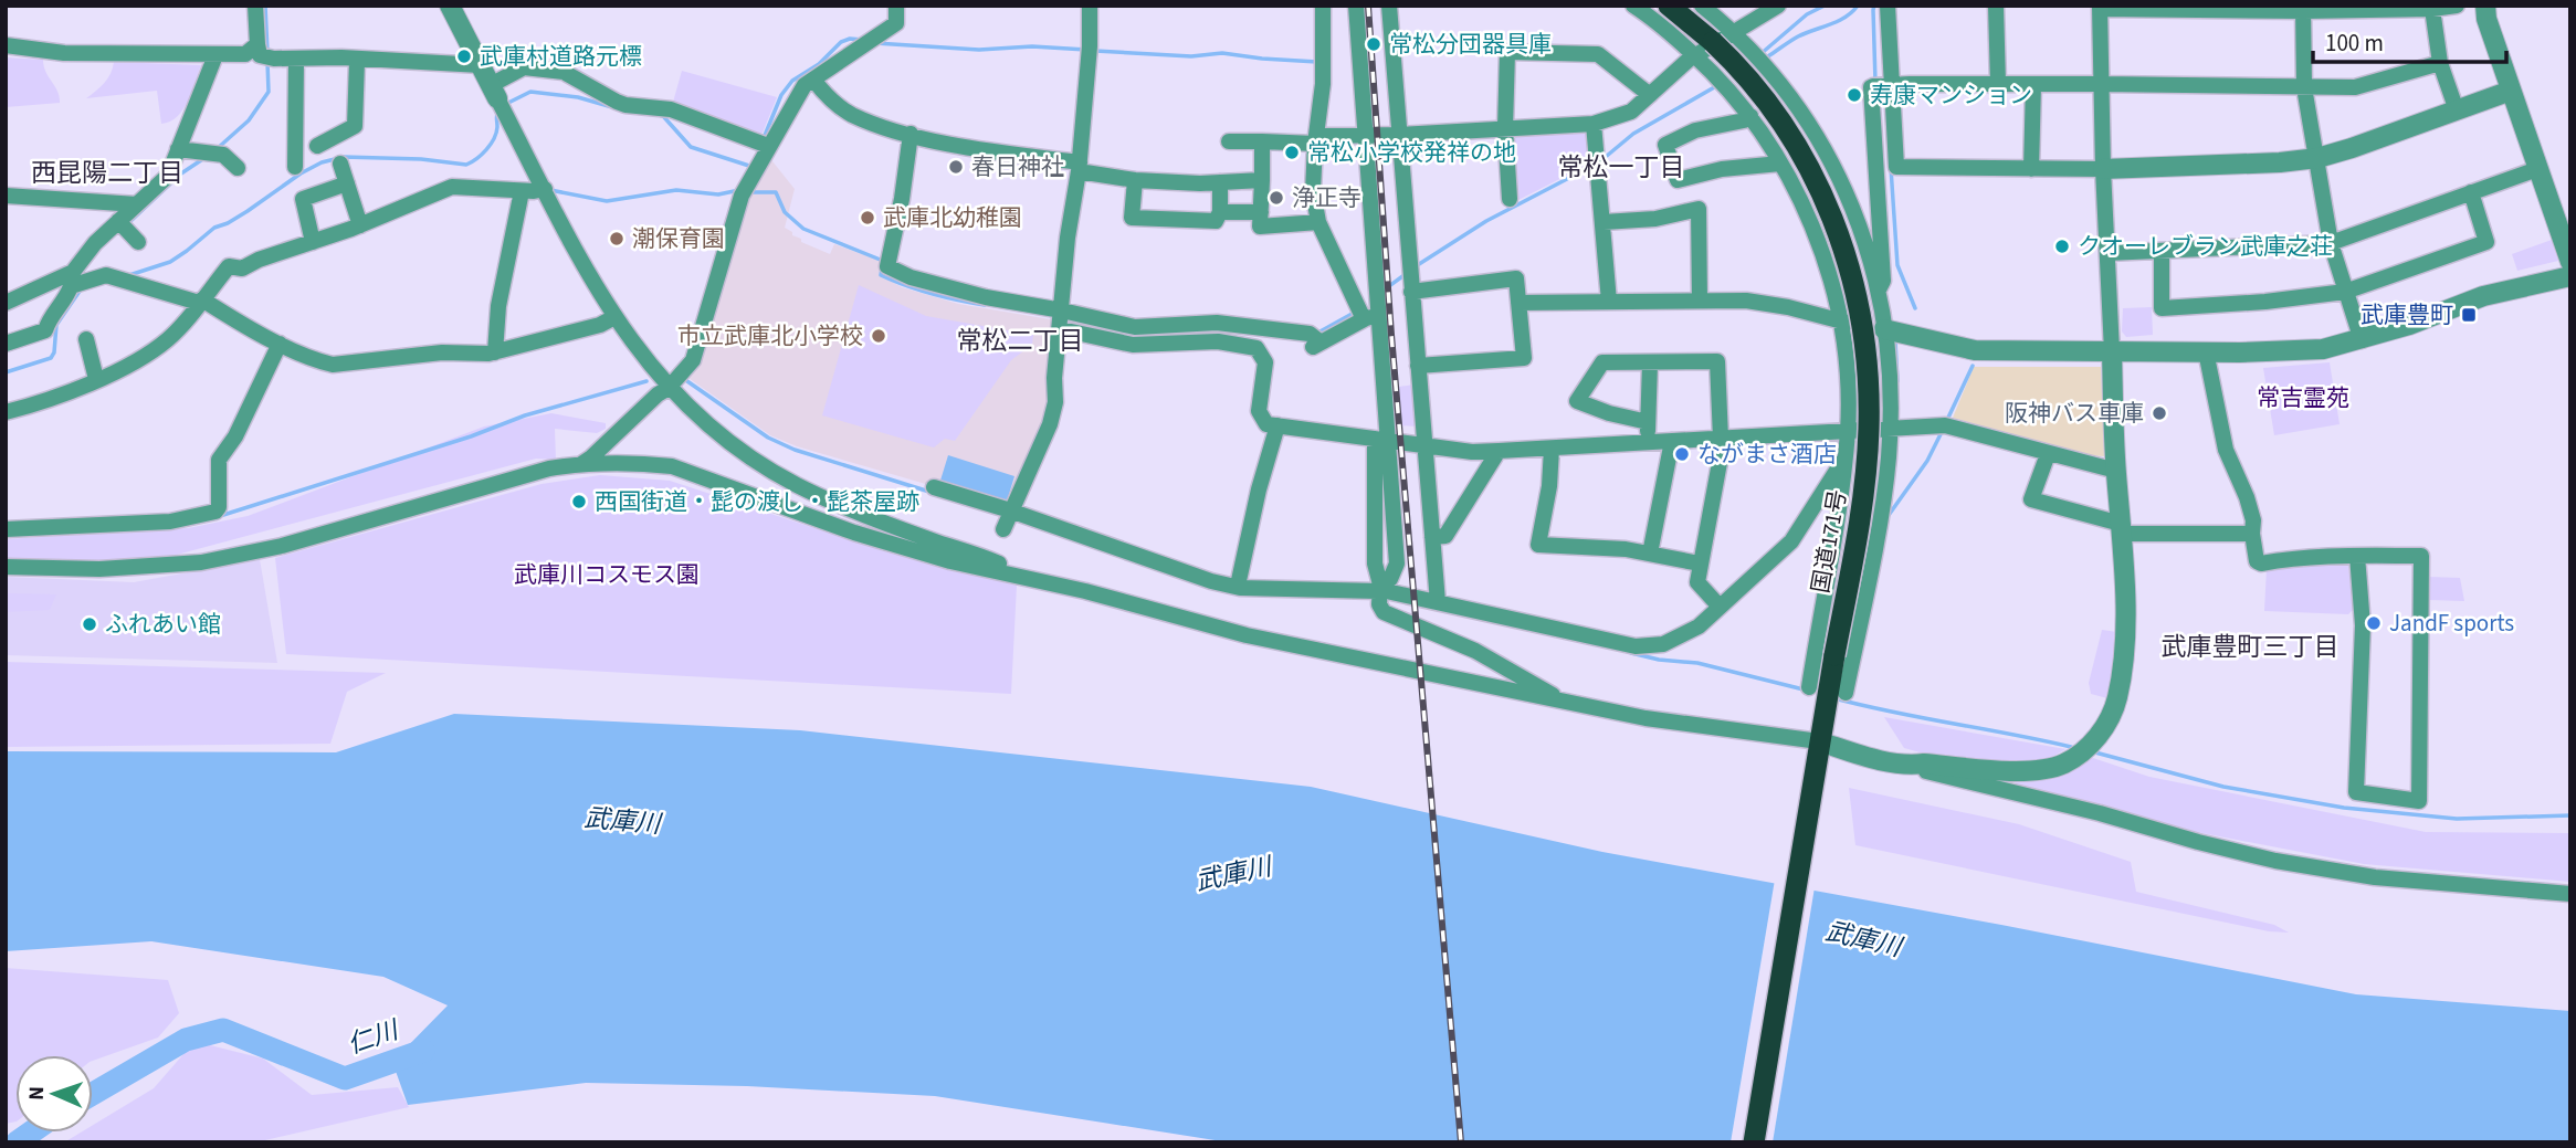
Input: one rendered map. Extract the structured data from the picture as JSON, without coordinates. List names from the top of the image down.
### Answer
{
  "streets": {
    "highway": ["国道171号"]
  },
  "districts": [
    "常松一丁目",
    "西昆陽二丁目",
    "常松二丁目",
    "武庫豊町三丁目"
  ],
  "water": ["武庫川", "仁川"],
  "parks": ["常吉霊苑", "武庫川コスモス園"],
  "places": {
    "other": [
      "常松分団器具庫",
      "武庫村道路元標",
      "寿康マンション",
      "常松小学校発祥の地",
      "春日神社",
      "浄正寺",
      "武庫北幼稚園",
      "潮保育園",
      "クオーレブラン武庫之荘",
      "市立武庫北小学校",
      "阪神バス車庫",
      "ながまさ酒店",
      "西国街道・髭の渡し・髭茶屋跡",
      "JandF sports",
      "ふれあい館"
    ],
    "transit": ["武庫豊町"]
  },
  "scale_bar": "100 m",
  "north": "left"
}
